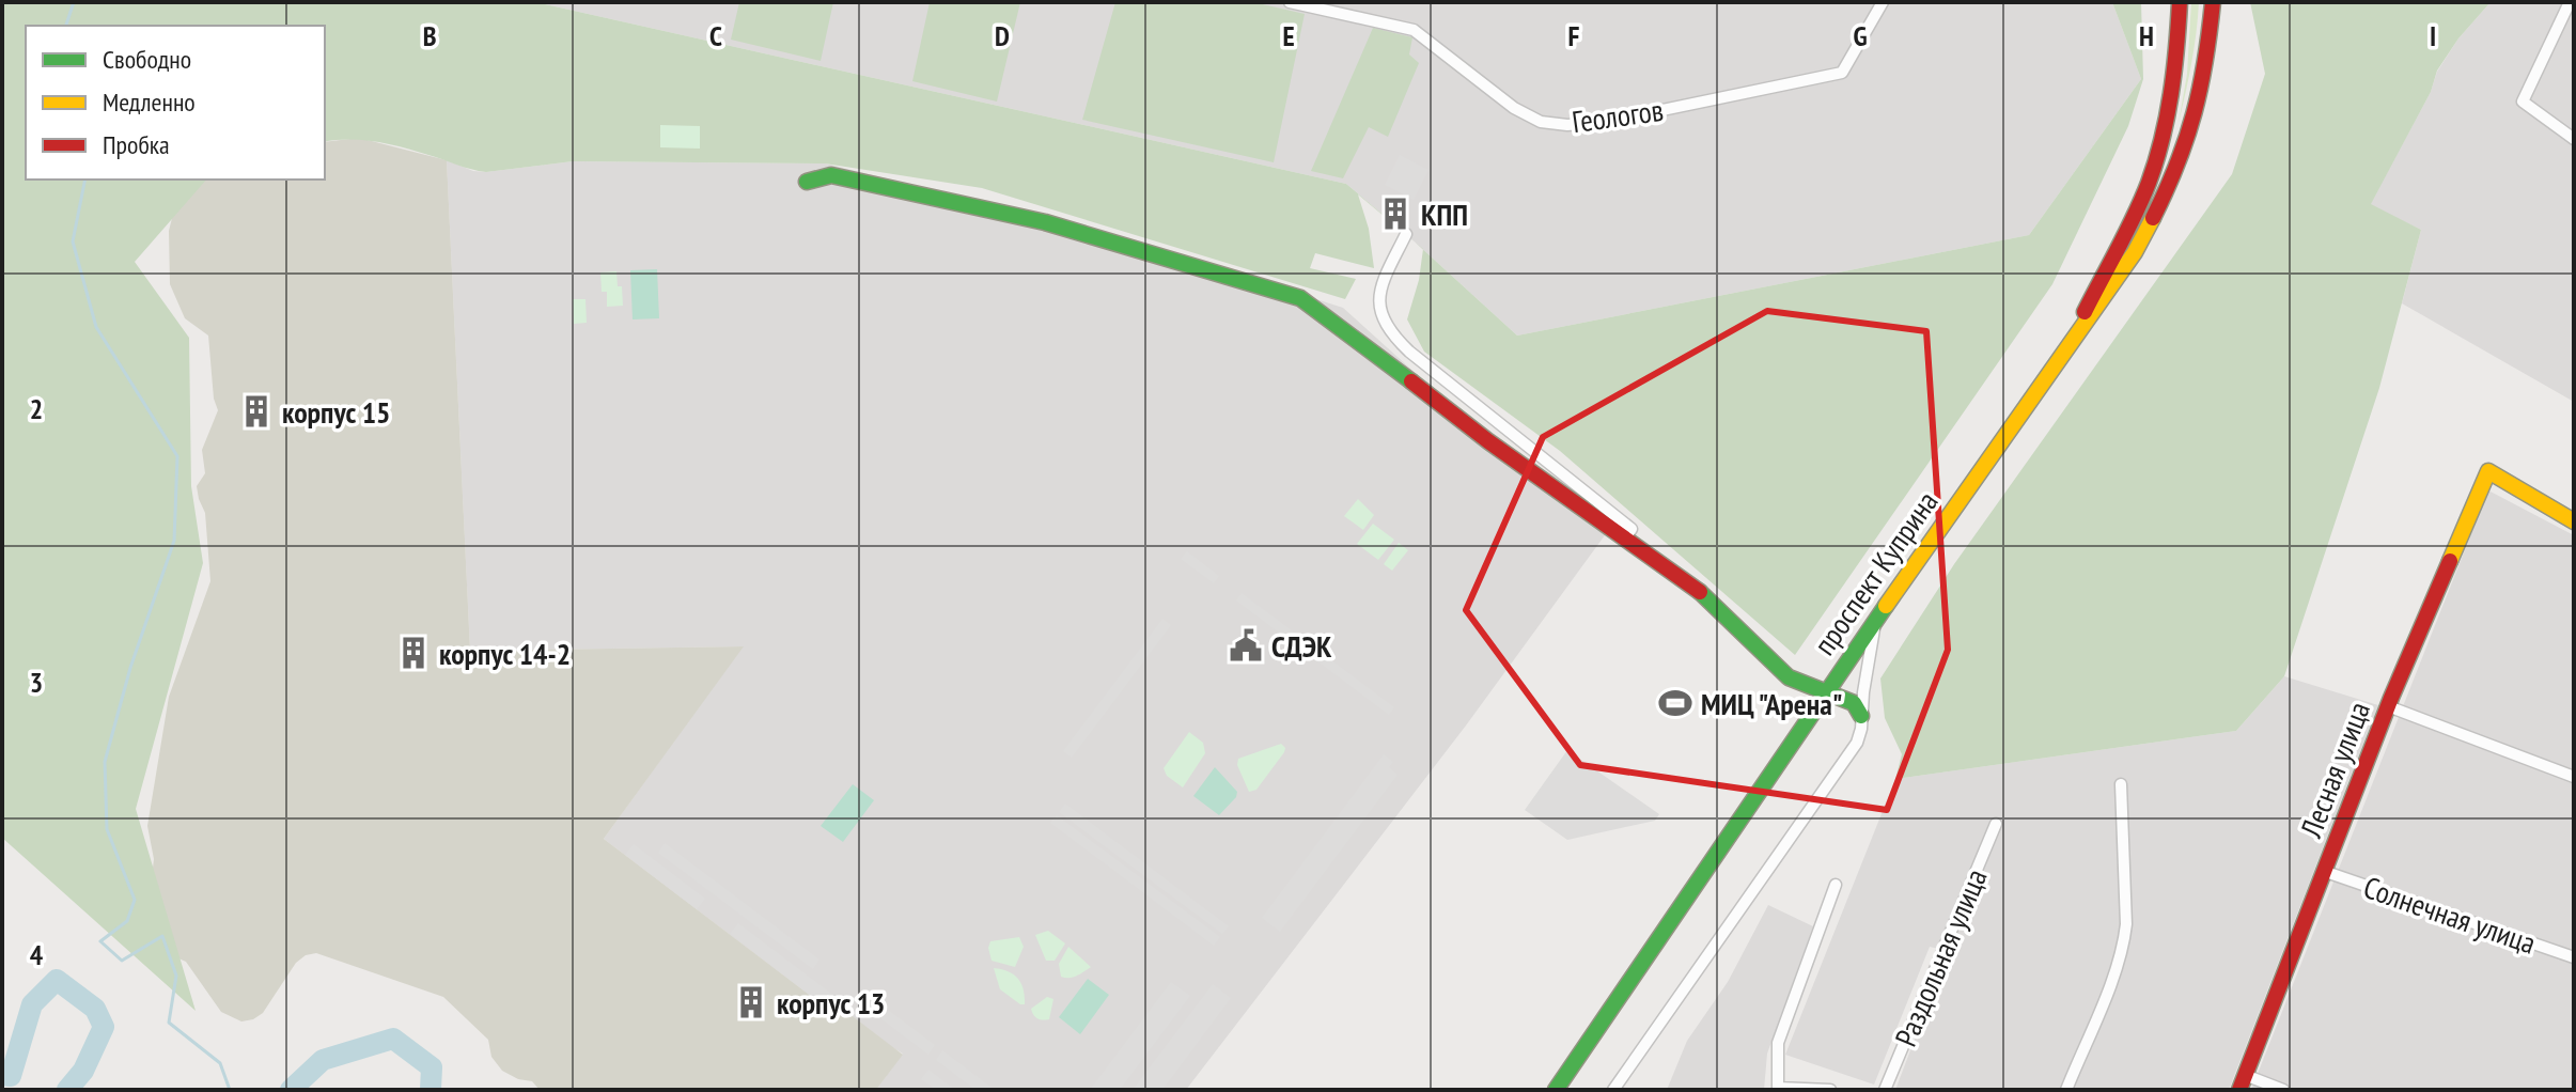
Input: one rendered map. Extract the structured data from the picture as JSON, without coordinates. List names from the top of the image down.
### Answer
{
  "streets": {
    "street": [
      "Геологов",
      "проспект Куприна",
      "Лесная улица",
      "Солнечная улица",
      "Раздольная улица"
    ]
  },
  "crossings": [
    ["Лесная улица", "Солнечная улица"]
  ],
  "places": {
    "building": [
      "КПП",
      "корпус 15",
      "корпус 14-2",
      "корпус 13"
    ],
    "public building": ["СДЭК"],
    "sports": ["МИЦ \"Арена\""]
  },
  "legend": ["Свободно", "Медленно", "Пробка"],
  "grid": {
    "columns": [
      "B",
      "C",
      "D",
      "E",
      "F",
      "G",
      "H",
      "I"
    ],
    "rows": ["2", "3", "4"]
  }
}
